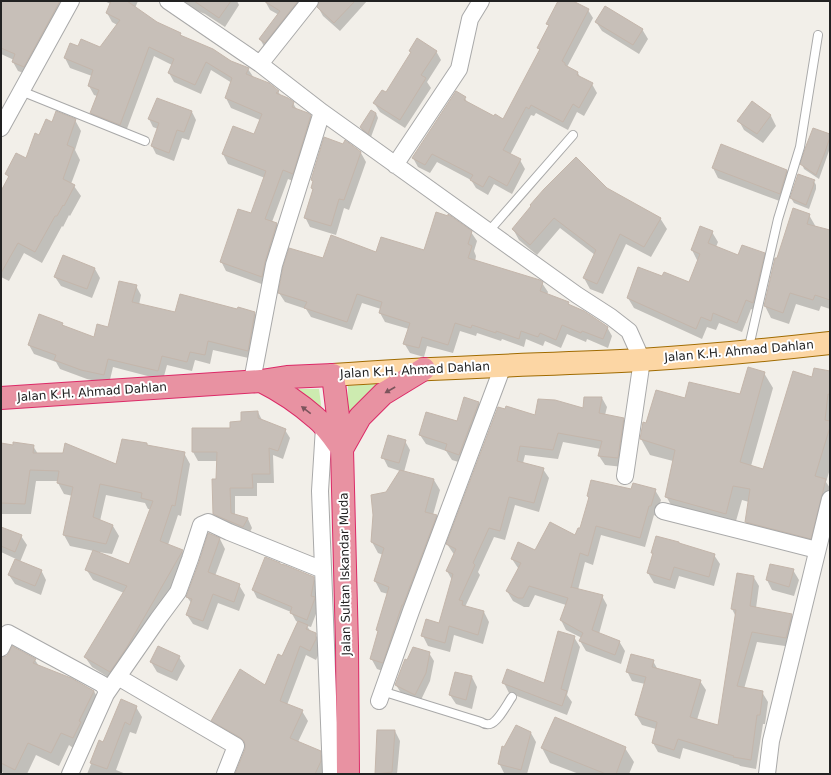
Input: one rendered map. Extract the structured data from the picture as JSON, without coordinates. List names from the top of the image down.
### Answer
{
  "streets": {
    "highway": ["Jalan K.H. Ahmad Dahlan", "Jalan Sultan Iskandar Muda"]
  },
  "crossings": [
    ["Jalan K.H. Ahmad Dahlan", "Jalan Sultan Iskandar Muda"]
  ]
}
